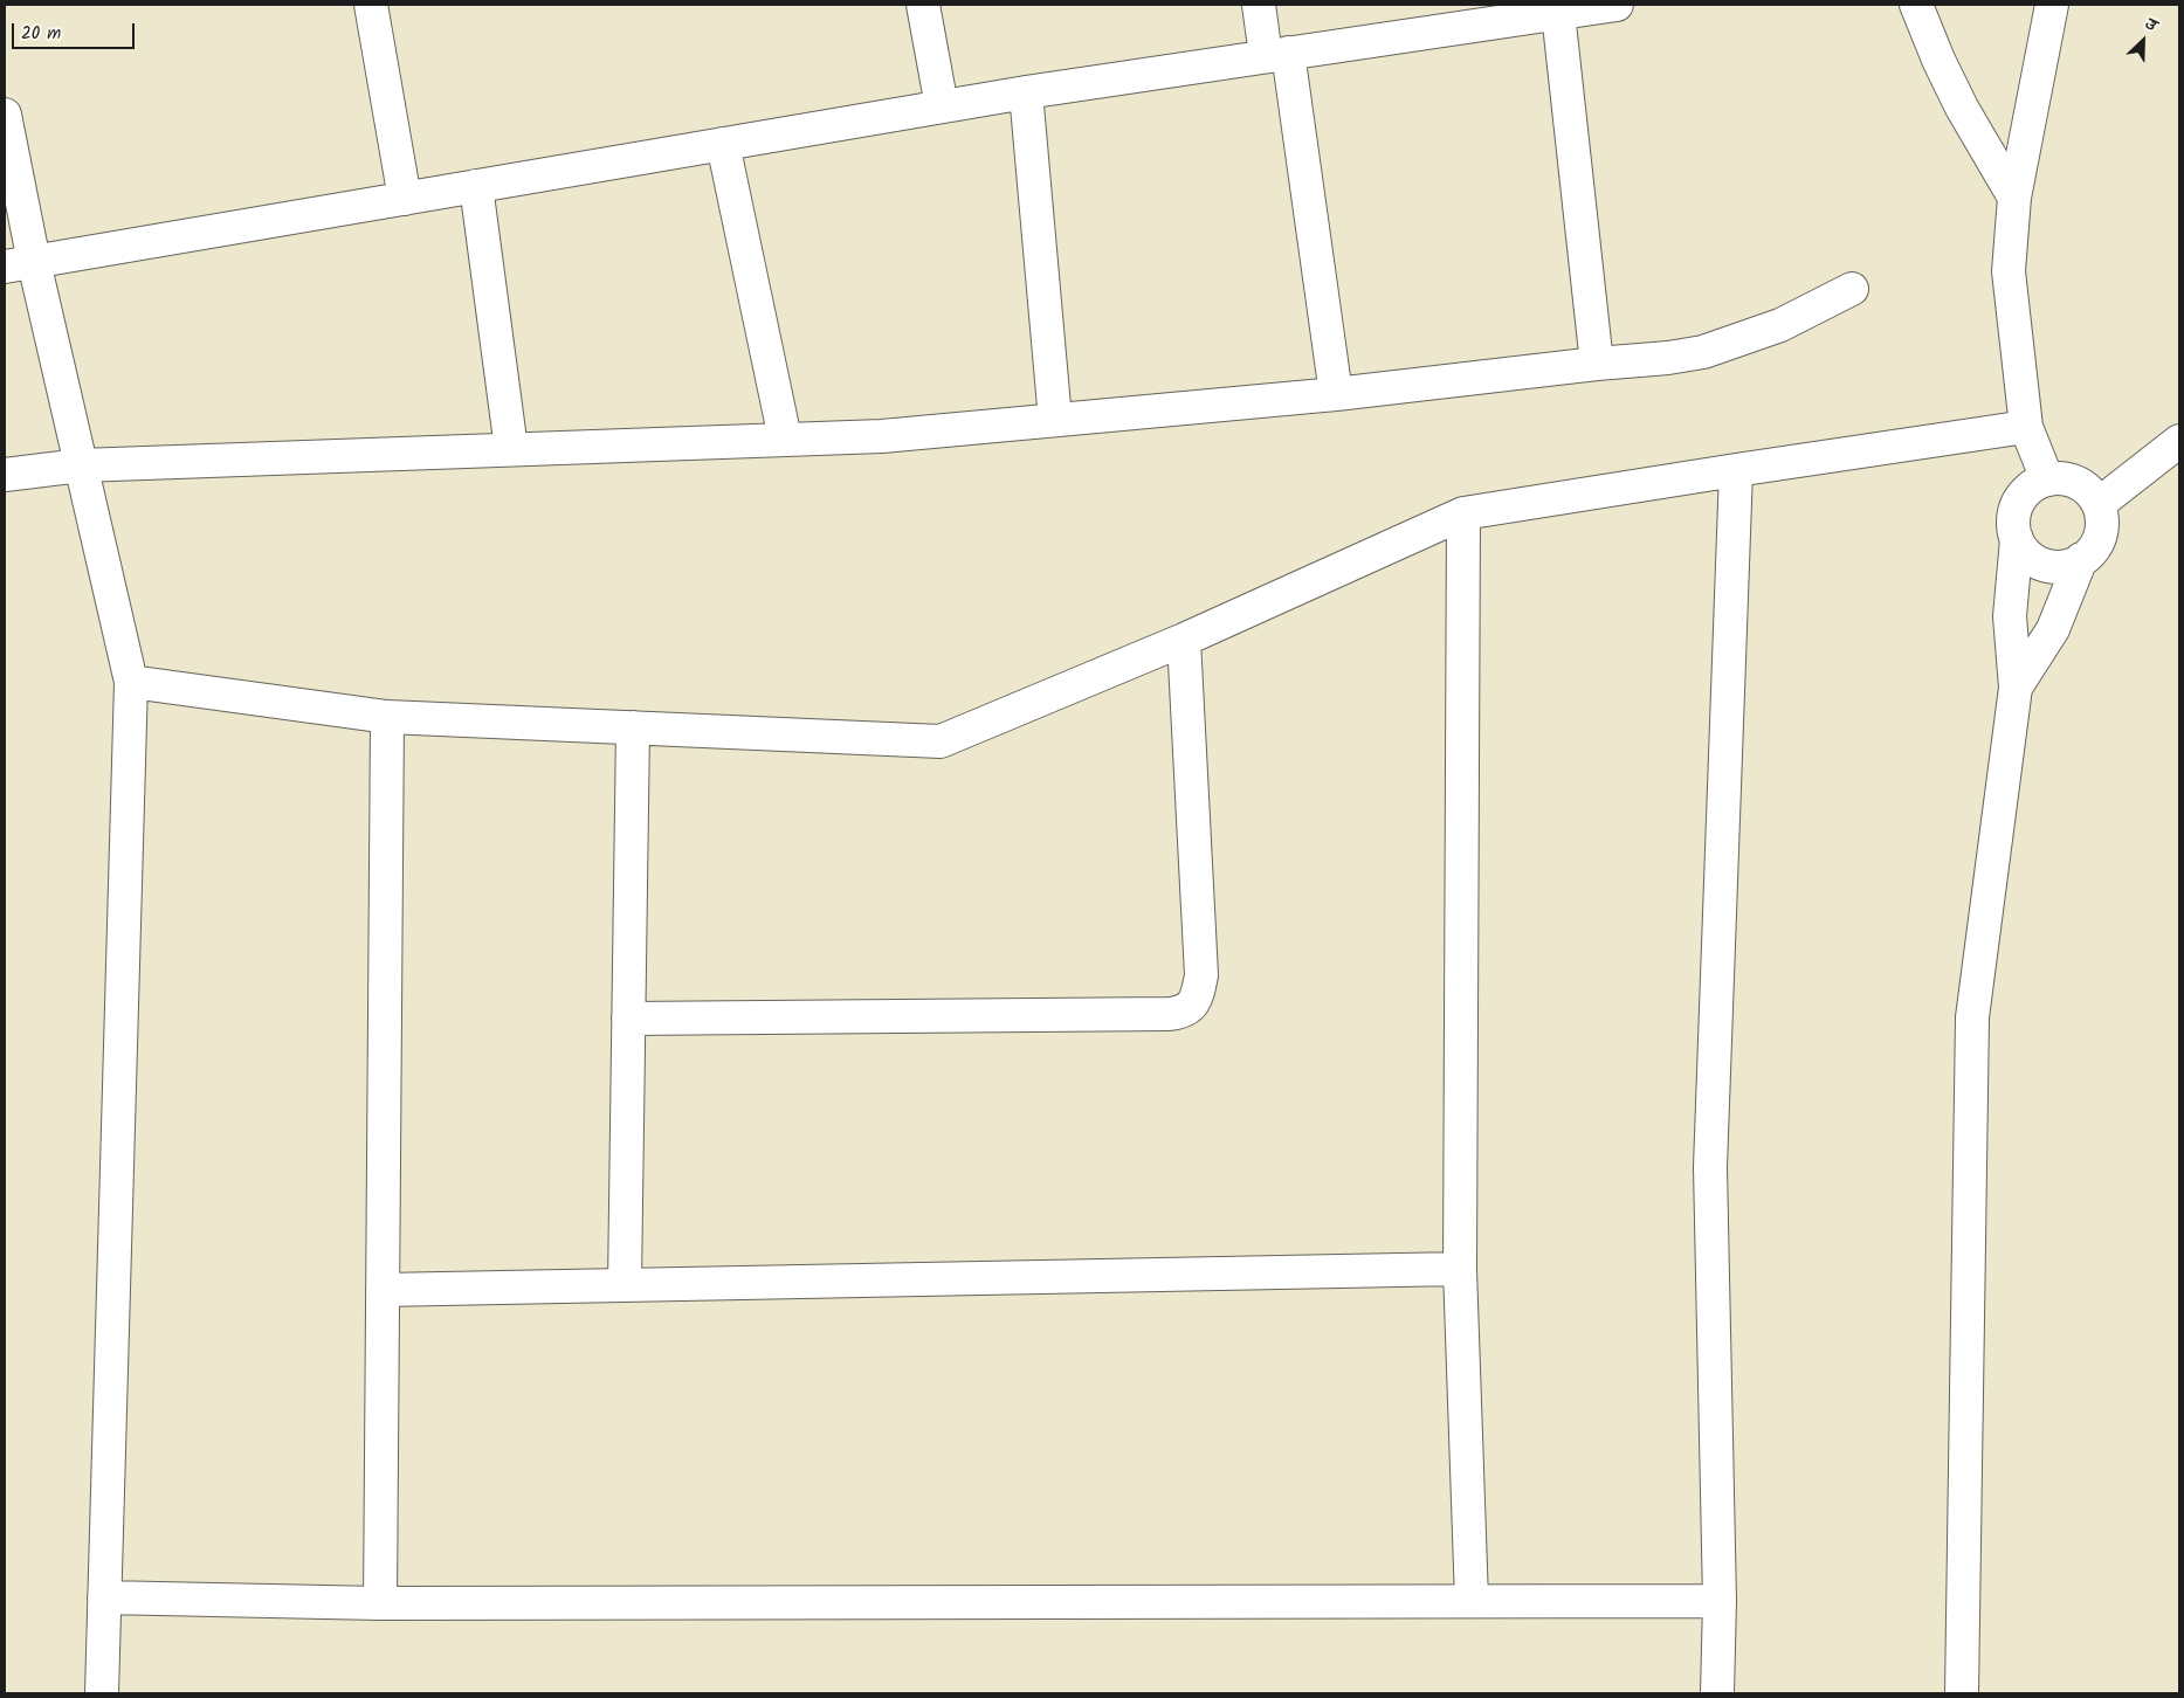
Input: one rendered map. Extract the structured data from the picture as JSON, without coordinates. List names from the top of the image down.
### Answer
{
  "scale_bar": "20 m",
  "north": "top right"
}
